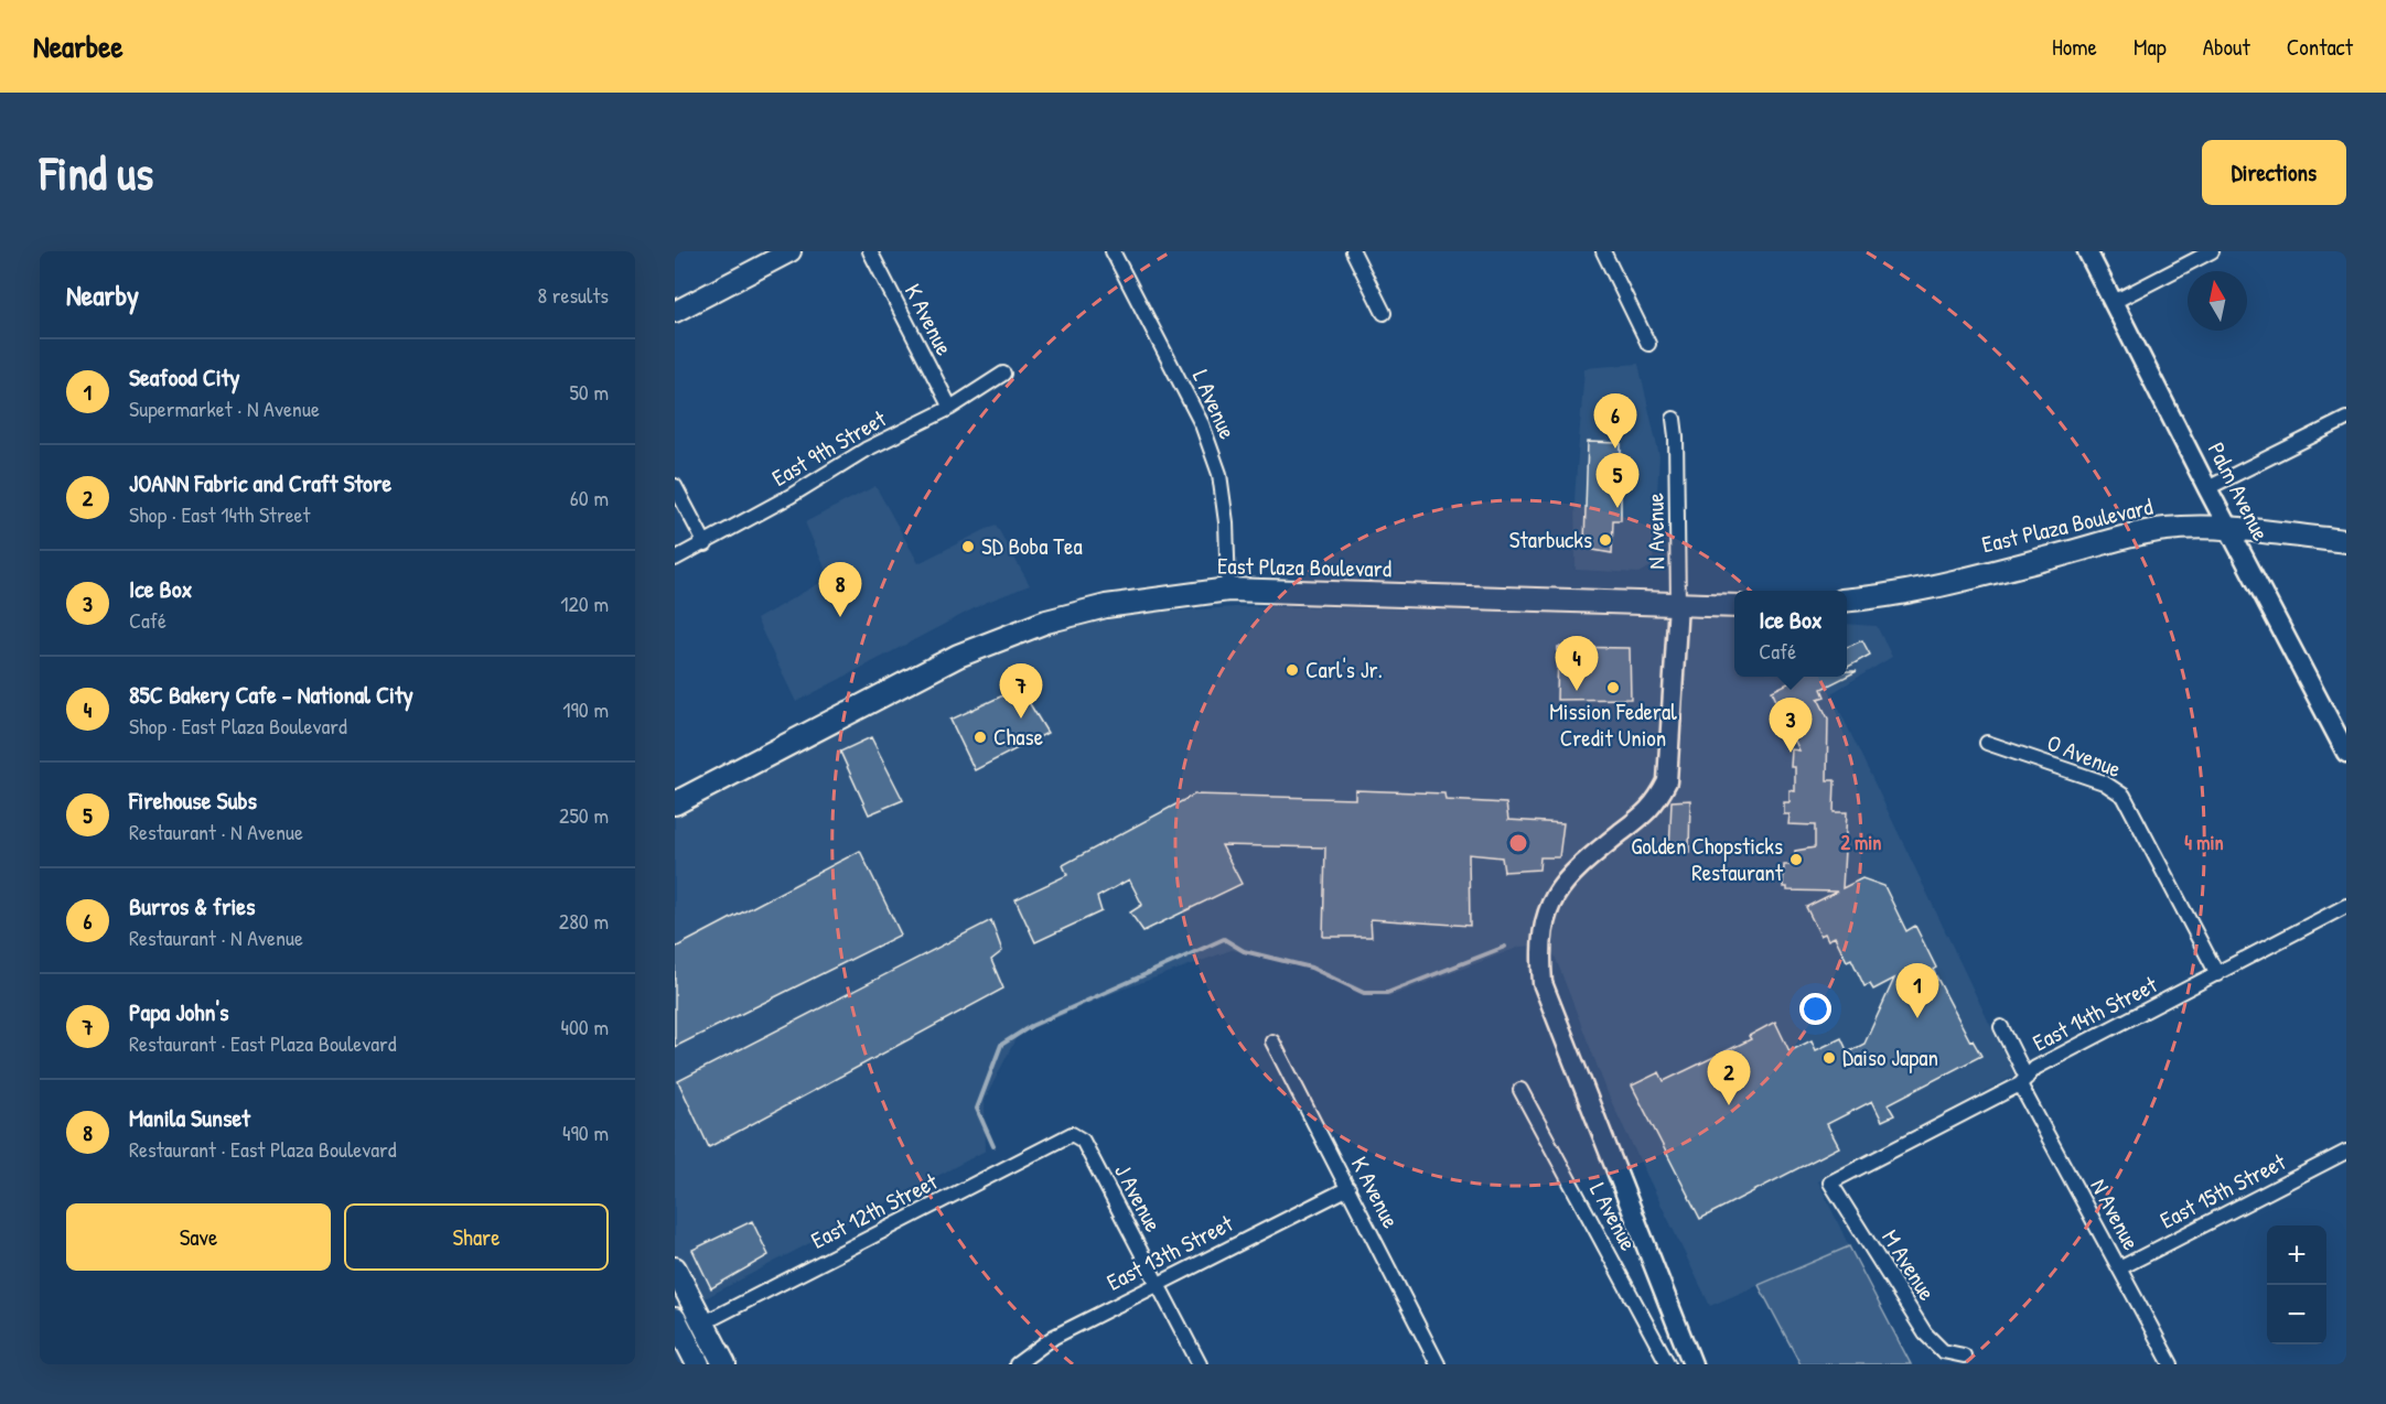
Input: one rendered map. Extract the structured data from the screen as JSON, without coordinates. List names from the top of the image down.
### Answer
{
  "streets": {
    "main road": ["East Plaza Boulevard"],
    "street": [
      "K Avenue",
      "L Avenue",
      "East 9th Street",
      "Palm Avenue",
      "N Avenue",
      "O Avenue",
      "East 14th Street",
      "East 15th Street",
      "J Avenue",
      "East 12th Street",
      "East 13th Street",
      "M Avenue"
    ]
  },
  "crossings": [
    ["K Avenue", "East 9th Street"],
    ["K Avenue", "East 13th Street"],
    ["L Avenue", "East Plaza Boulevard"],
    ["Palm Avenue", "East Plaza Boulevard"],
    ["East Plaza Boulevard", "N Avenue"],
    ["N Avenue", "East 14th Street"],
    ["N Avenue", "East 15th Street"],
    ["O Avenue", "East 14th Street"],
    ["East 14th Street", "M Avenue"],
    ["J Avenue", "East 12th Street"],
    ["J Avenue", "East 13th Street"]
  ],
  "places": [
    "Starbucks",
    "SD Boba Tea",
    "Carl's Jr.",
    "Mission Federal Credit Union",
    "Chase",
    "Golden Chopsticks Restaurant",
    "Daiso Japan"
  ],
  "north": "top",
  "page": {
    "header": "Nearbee",
    "nav": [
      "Home",
      "Map",
      "About",
      "Contact"
    ],
    "buttons": [
      "Directions",
      ["Save", "Share"]
    ],
    "title": "Find us",
    "heading": ["Nearby", "8 results"],
    "list": [
      {
        "mark": "1",
        "name": "Seafood City",
        "note": "Supermarket · N Avenue",
        "value": "50 m"
      },
      {
        "mark": "2",
        "name": "JOANN Fabric and Craft Store",
        "note": "Shop · East 14th Street",
        "value": "60 m"
      },
      {
        "mark": "3",
        "name": "Ice Box",
        "note": "Café",
        "value": "120 m"
      },
      {
        "mark": "4",
        "name": "85C Bakery Cafe - National City",
        "note": "Shop · East Plaza Boulevard",
        "value": "190 m"
      },
      {
        "mark": "5",
        "name": "Firehouse Subs",
        "note": "Restaurant · N Avenue",
        "value": "250 m"
      },
      {
        "mark": "6",
        "name": "Burros & fries",
        "note": "Restaurant · N Avenue",
        "value": "280 m"
      },
      {
        "mark": "7",
        "name": "Papa John's",
        "note": "Restaurant · East Plaza Boulevard",
        "value": "400 m"
      },
      {
        "mark": "8",
        "name": "Manila Sunset",
        "note": "Restaurant · East Plaza Boulevard",
        "value": "490 m"
      }
    ],
    "pins": [
      "6",
      "5",
      "8",
      "4",
      "7",
      "3",
      "1",
      "2"
    ],
    "popup": ["Ice Box", "Café"],
    "map_buttons": ["+", "−"]
  },
  "rings": ["2 min", "4 min"]
}
